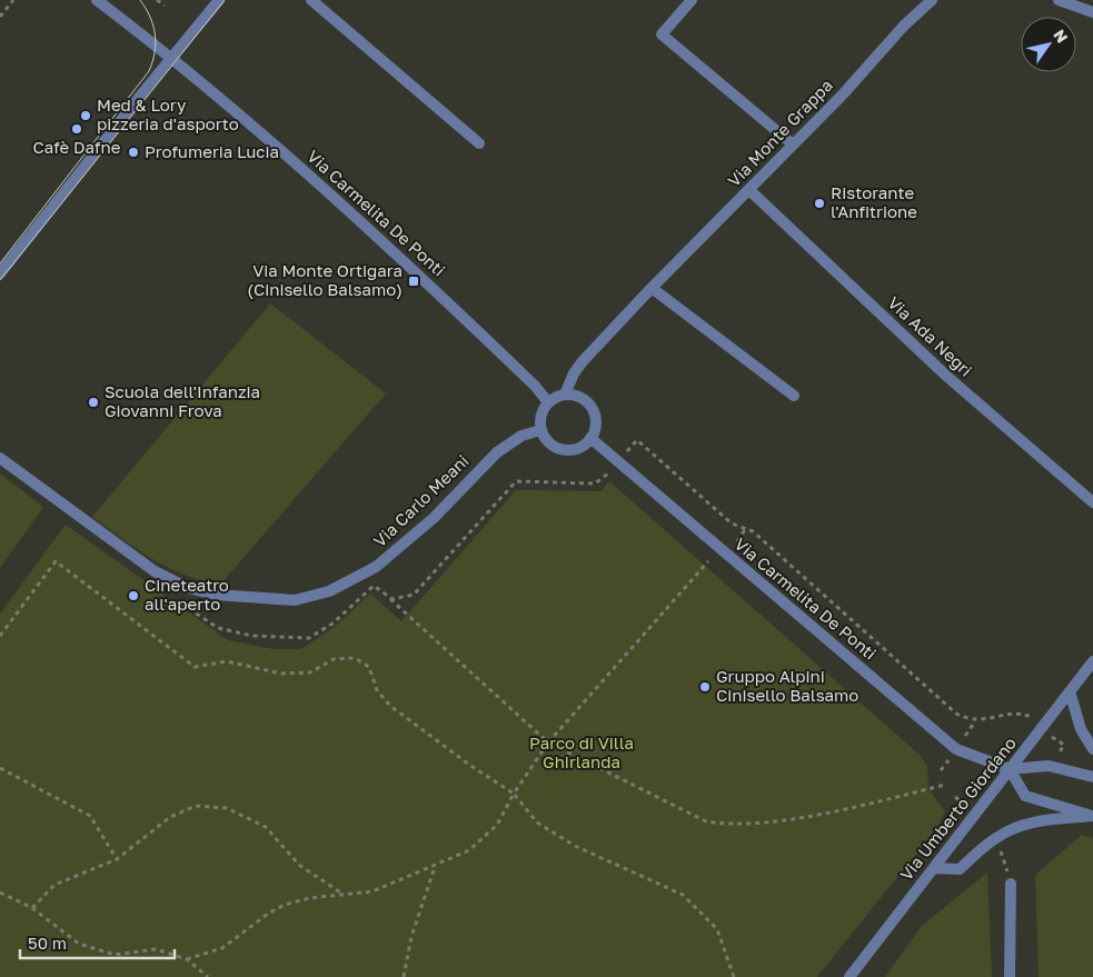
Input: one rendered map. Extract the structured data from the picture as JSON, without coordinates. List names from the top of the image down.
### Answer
{
  "streets": {
    "street": [
      "Via Monte Grappa",
      "Via Carmelita De Ponti",
      "Via Ada Negri",
      "Via Carlo Meani",
      "Via Umberto Giordano"
    ]
  },
  "crossings": [
    ["Via Monte Grappa", "Via Carmelita De Ponti"],
    ["Via Monte Grappa", "Via Ada Negri"],
    ["Via Monte Grappa", "Via Carlo Meani"],
    ["Via Carmelita De Ponti", "Via Carlo Meani"],
    ["Via Carmelita De Ponti", "Via Umberto Giordano"]
  ],
  "parks": ["Parco di Villa Ghirlanda"],
  "places": {
    "other": [
      "Med & Lory pizzeria d'asporto",
      "Cafè Dafne",
      "Profumeria Lucia",
      "Ristorante l'Anfitrione",
      "Scuola dell'Infanzia Giovanni Frova",
      "Cineteatro all'aperto",
      "Gruppo Alpini Cinisello Balsamo"
    ],
    "transit": ["Via Monte Ortigara (Cinisello Balsamo)"]
  },
  "scale_bar": "50 m",
  "north": "top right"
}
